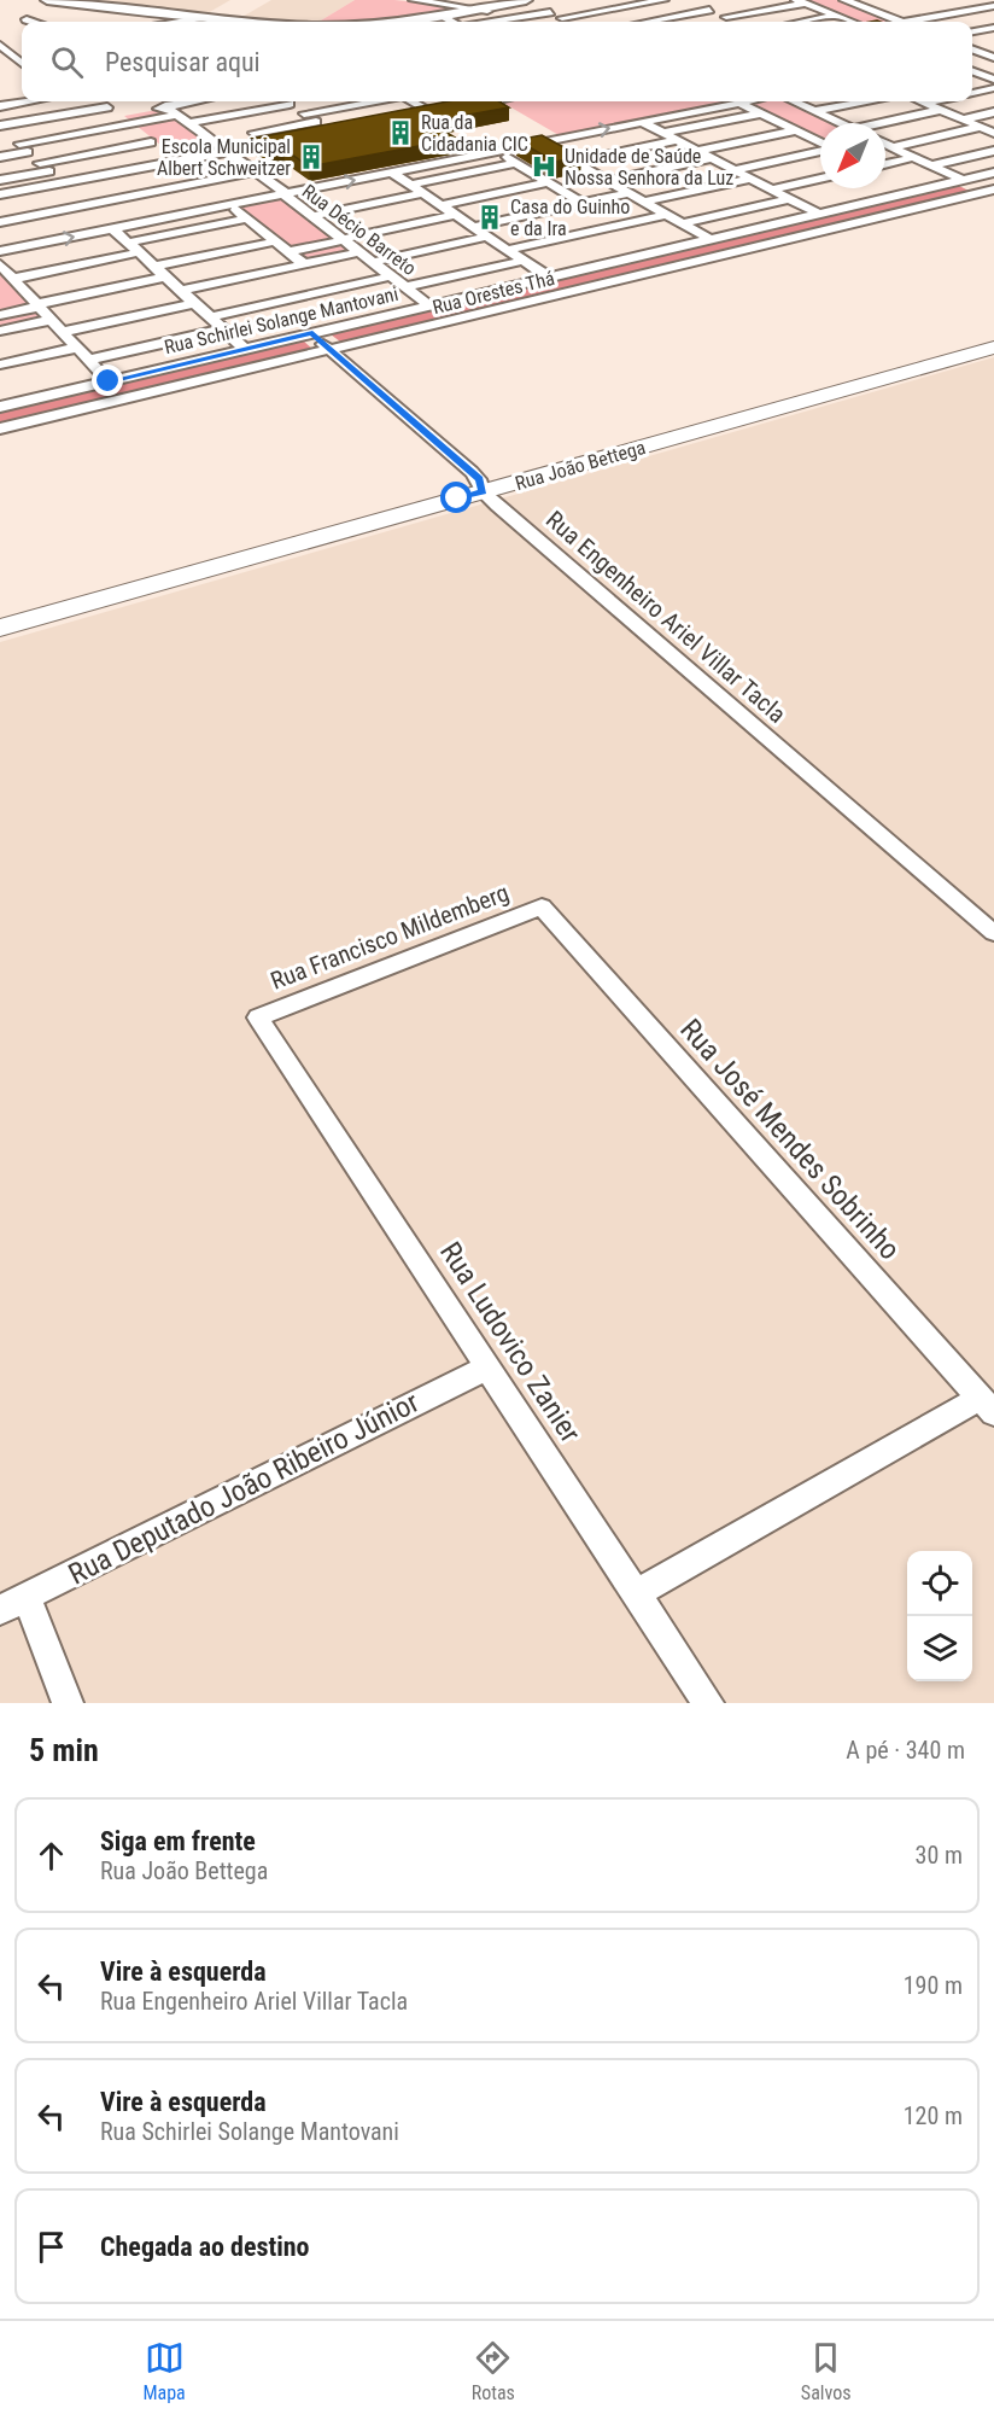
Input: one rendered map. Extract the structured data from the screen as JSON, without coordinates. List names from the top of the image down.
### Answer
{
  "streets": {
    "main road": ["Rua João Bettega"],
    "street": [
      "Rua Décio Barreto",
      "Rua Orestes Thá",
      "Rua Schirlei Solange Mantovani",
      "Rua Engenheiro Ariel Villar Tacla",
      "Rua Francisco Mildemberg",
      "Rua José Mendes Sobrinho",
      "Rua Ludovico Zanier",
      "Rua Deputado João Ribeiro Júnior"
    ]
  },
  "crossings": [
    ["Rua Décio Barreto", "Rua Schirlei Solange Mantovani"],
    ["Rua Orestes Thá", "Rua Engenheiro Ariel Villar Tacla"],
    ["Rua Schirlei Solange Mantovani", "Rua Engenheiro Ariel Villar Tacla"],
    ["Rua João Bettega", "Rua Engenheiro Ariel Villar Tacla"],
    ["Rua Francisco Mildemberg", "Rua José Mendes Sobrinho"],
    ["Rua Francisco Mildemberg", "Rua Ludovico Zanier"],
    ["Rua Ludovico Zanier", "Rua Deputado João Ribeiro Júnior"]
  ],
  "places": {
    "building": ["Rua da Cidadania CIC", "Escola Municipal Albert Schweitzer", "Casa do Guinho e da Ira"],
    "hospital": ["Unidade de Saúde Nossa Senhora da Luz"]
  },
  "north": "bottom left",
  "page": {
    "search": "Pesquisar aqui",
    "heading": ["5 min", "A pé · 340 m"],
    "list": [
      ["Siga em frente", "Rua João Bettega", "30 m"],
      ["Vire à esquerda", "Rua Engenheiro Ariel Villar Tacla", "190 m"],
      ["Vire à esquerda", "Rua Schirlei Solange Mantovani", "120 m"],
      "Chegada ao destino"
    ],
    "nav": ["Mapa", "Rotas", "Salvos"]
  }
}
